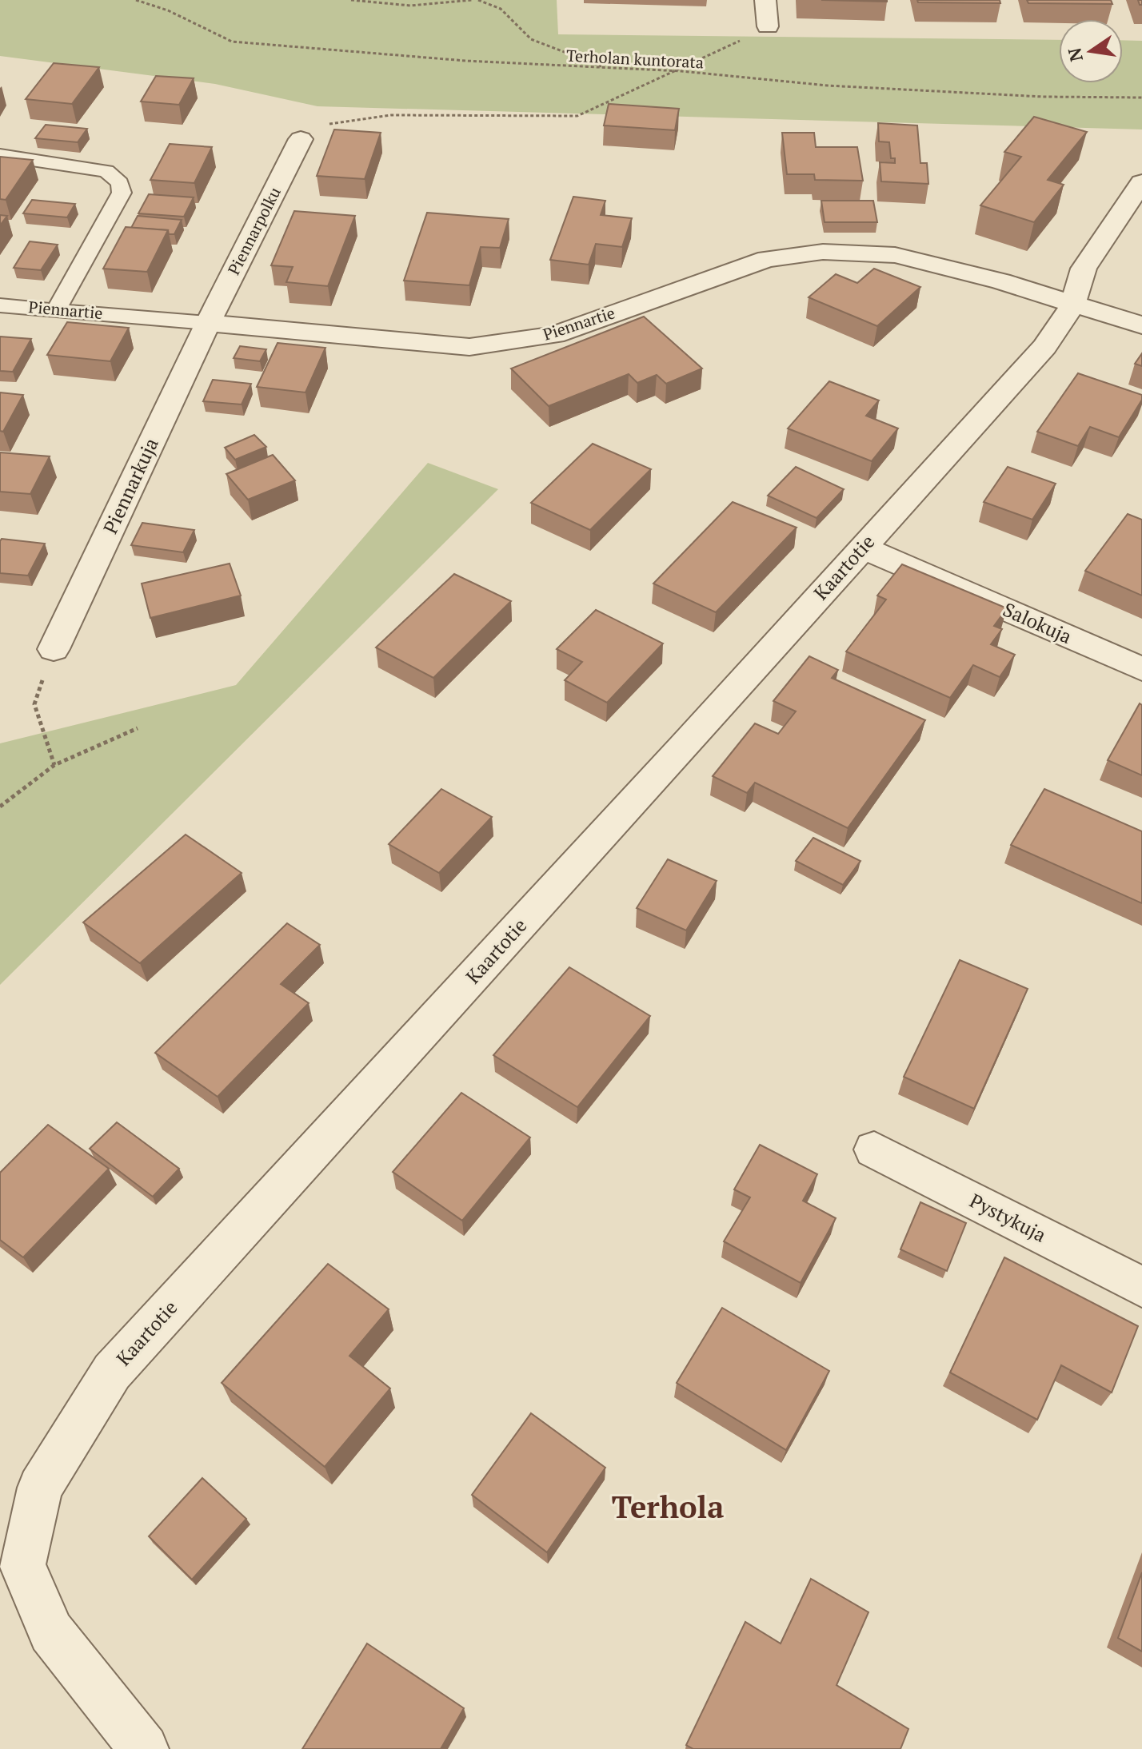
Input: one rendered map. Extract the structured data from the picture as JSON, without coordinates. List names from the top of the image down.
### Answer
{
  "streets": {
    "street": [
      "Piennarpolku",
      "Piennartie",
      "Piennarkuja",
      "Kaartotie",
      "Salokuja",
      "Pystykuja"
    ],
    "path": ["Terholan kuntorata"]
  },
  "crossings": [
    ["Piennarpolku", "Piennartie"],
    ["Piennarpolku", "Piennarkuja"],
    ["Piennartie", "Piennarkuja"],
    ["Piennartie", "Kaartotie"],
    ["Kaartotie", "Salokuja"]
  ],
  "districts": ["Terhola"],
  "north": "left"
}
